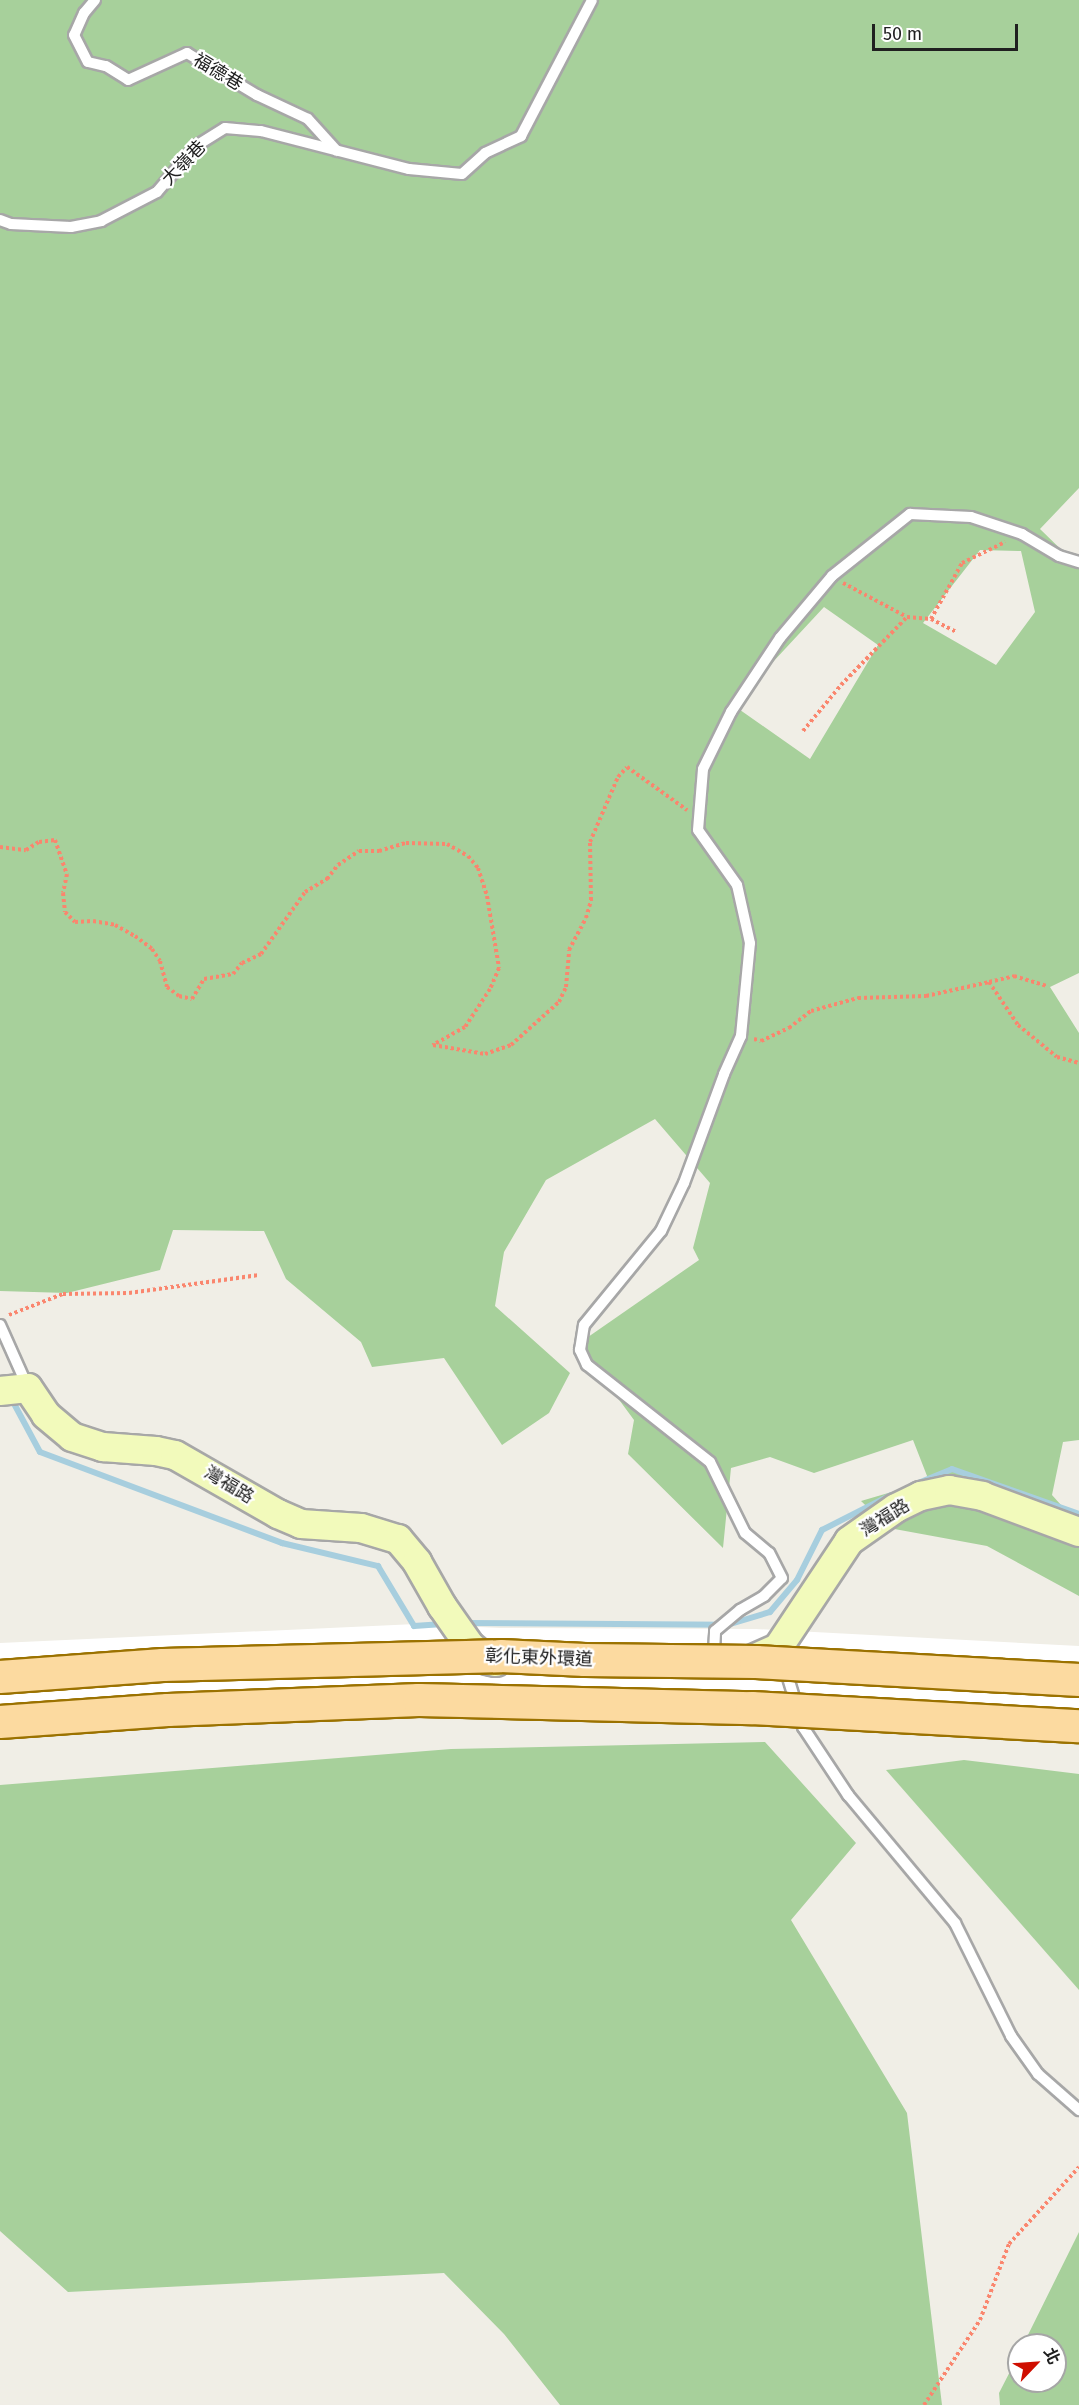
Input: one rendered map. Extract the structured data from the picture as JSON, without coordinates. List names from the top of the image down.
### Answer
{
  "streets": {
    "main road": ["彰化東外環道"],
    "street": ["灣福路"],
    "lane": ["福德巷", "大嶺巷"]
  },
  "crossings": [
    ["福德巷", "大嶺巷"]
  ],
  "scale_bar": "50 m",
  "north": "top right"
}
